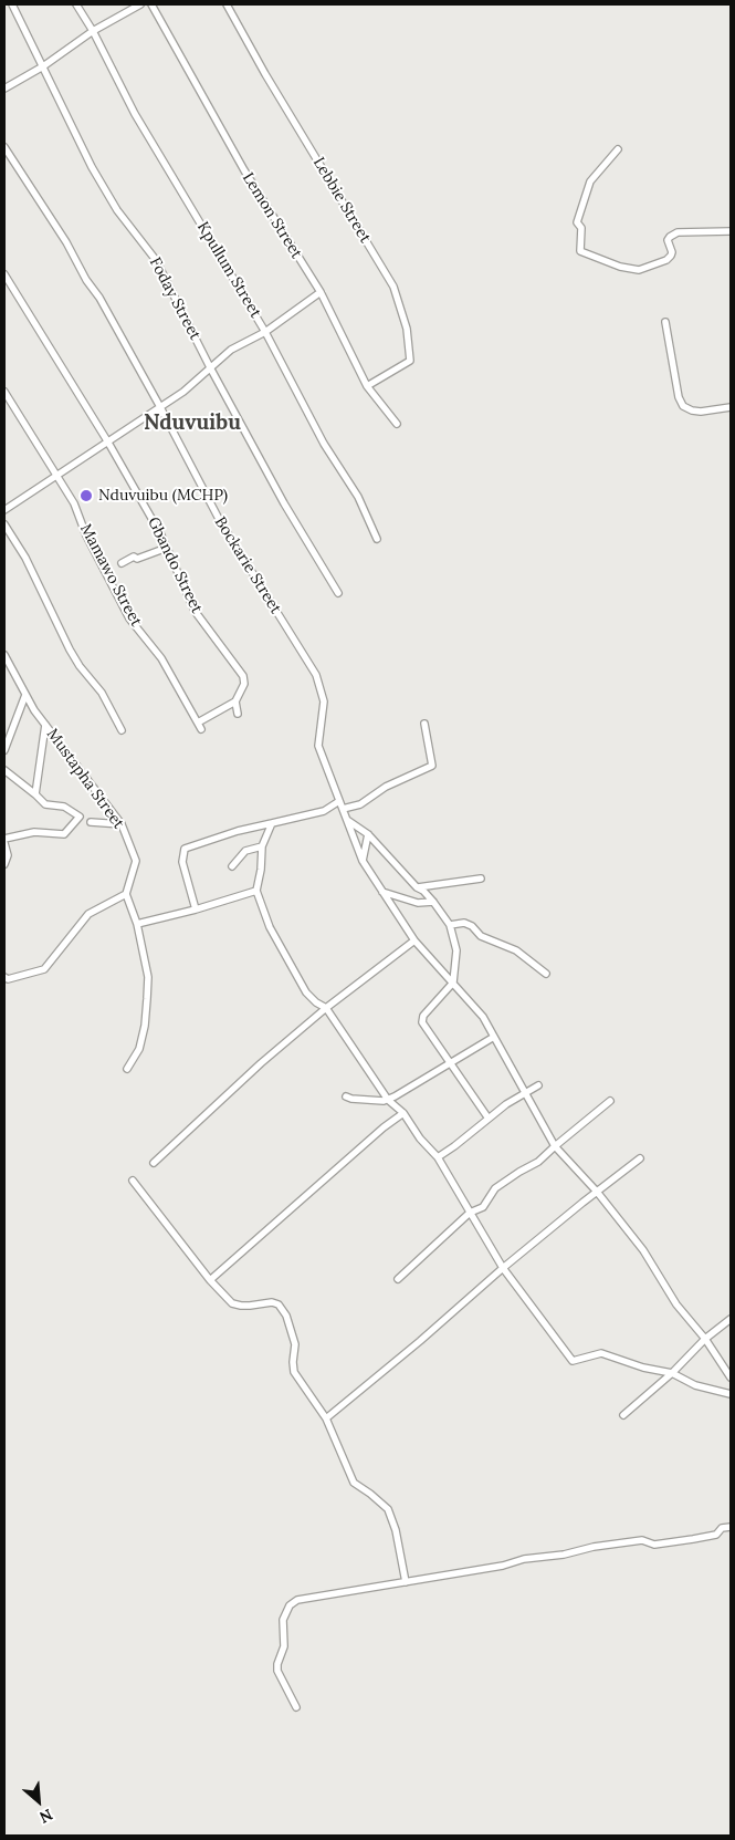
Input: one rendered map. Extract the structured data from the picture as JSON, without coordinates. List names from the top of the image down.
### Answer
{
  "streets": {
    "street": [
      "Lebbie Street",
      "Lemon Street",
      "Kpullum Street",
      "Foday Street",
      "Gbando Street",
      "Bockarie Street",
      "Mamawo Street",
      "Mustapha Street"
    ]
  },
  "crossings": [
    ["Lebbie Street", "Lemon Street"]
  ],
  "districts": ["Nduvuibu"],
  "places": ["Nduvuibu (MCHP)"],
  "north": "bottom right"
}
